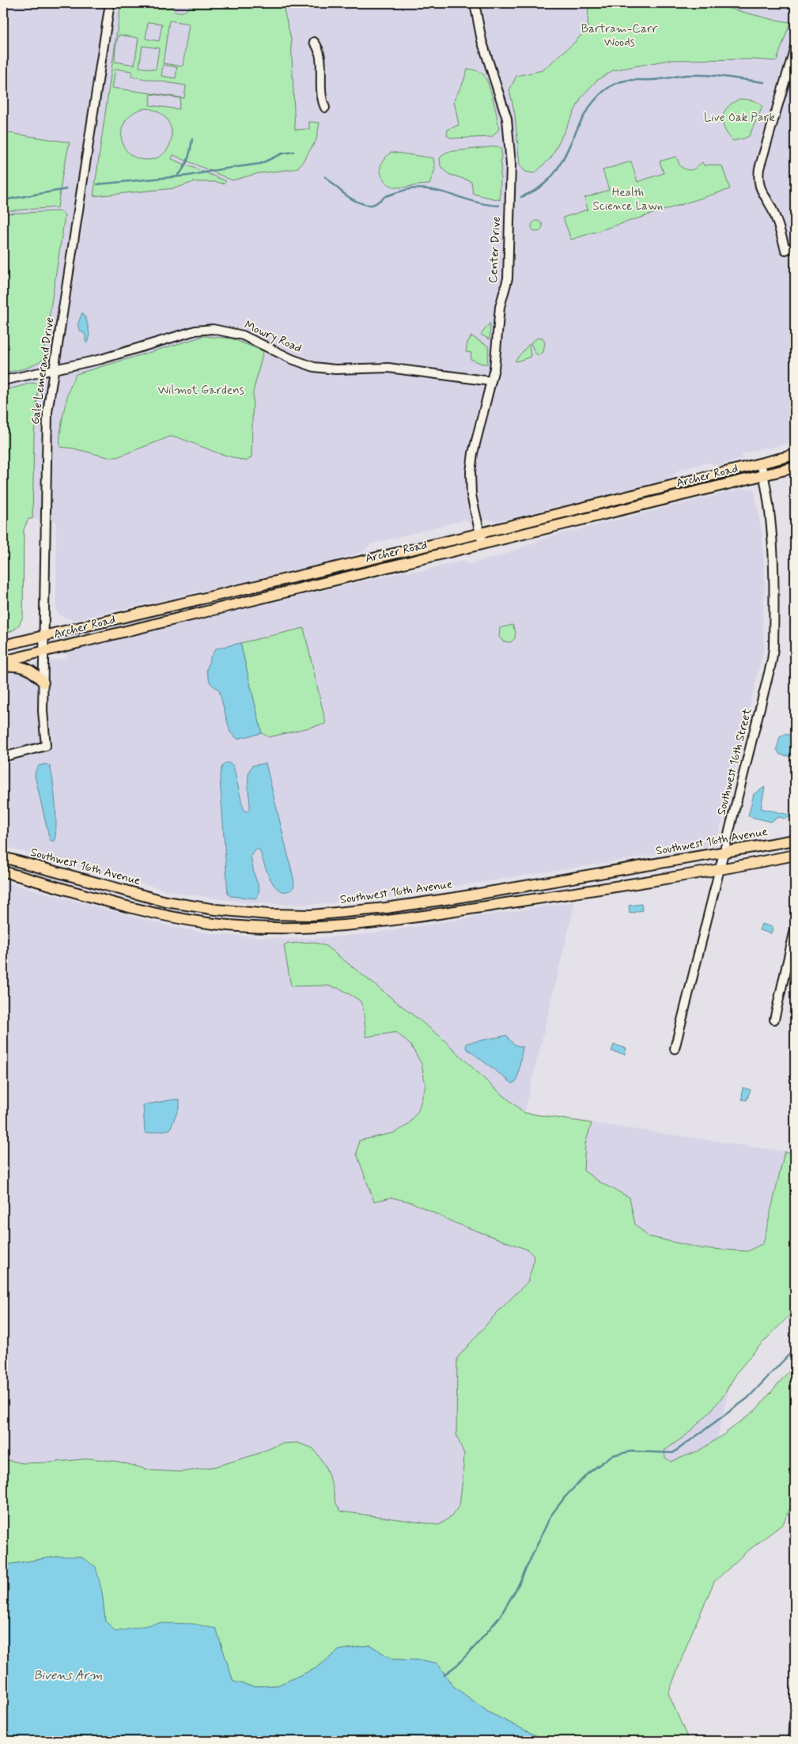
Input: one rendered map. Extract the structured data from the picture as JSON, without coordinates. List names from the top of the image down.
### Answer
{
  "streets": {
    "main road": ["Archer Road", "Southwest 16th Avenue"],
    "street": [
      "Center Drive",
      "Mowry Road",
      "Gale Lemerand Drive",
      "Southwest 16th Street"
    ]
  },
  "crossings": [
    ["Center Drive", "Mowry Road"],
    ["Center Drive", "Archer Road"],
    ["Mowry Road", "Gale Lemerand Drive"],
    ["Gale Lemerand Drive", "Archer Road"],
    ["Archer Road", "Southwest 16th Street"],
    ["Southwest 16th Street", "Southwest 16th Avenue"]
  ],
  "water": ["Bivens Arm"],
  "parks": [
    "Bartram-Carr Woods",
    "Live Oak Park",
    "Health Science Lawn",
    "Wilmot Gardens"
  ]
}
